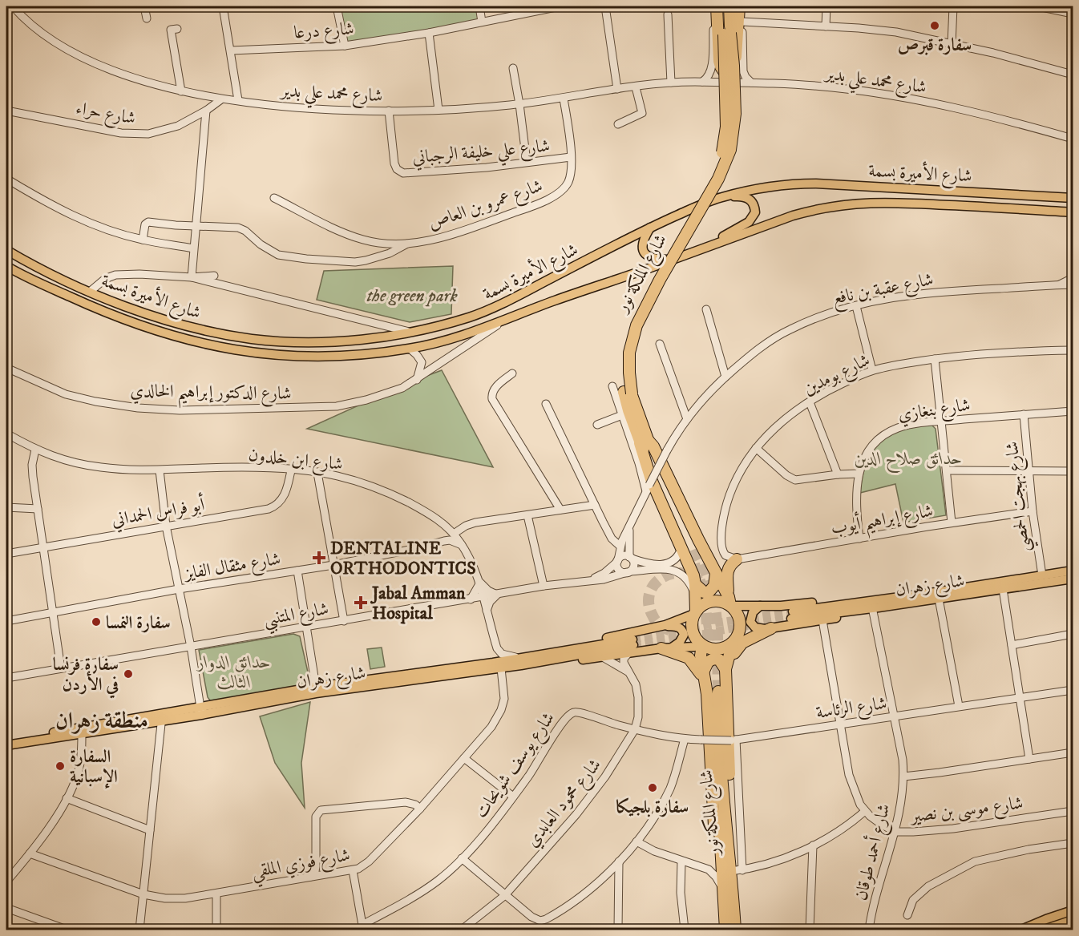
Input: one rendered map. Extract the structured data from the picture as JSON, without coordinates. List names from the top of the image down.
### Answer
{
  "streets": {
    "highway": ["شارع الملكة نور"],
    "main road": ["شارع الأميرة بسمة", "شارع زهران"],
    "street": [
      "شارع درعا",
      "شارع محمد علي بدير",
      "شارع حراء",
      "شارع علي خليفة الرجباني",
      "شارع عمرو بن العاص",
      "شارع عقبة بن نافع",
      "شارع بومدين",
      "شارع الدكتور إبراهيم الخالدي",
      "شارع بنغازي",
      "شارع ابن خلدون",
      "شارع بهجت الحمصي",
      "أبو فراس الحمداني",
      "شارع إبراهيم أيوب",
      "شارع مثقال الفايز",
      "شارع المتنبي",
      "شارع الرئاسة",
      "شارع يوسف شويحات",
      "شارع محمود العابدي",
      "شارع موسى بن نصير",
      "شارع أحمد طوقان",
      "شارع فوزي الملقي"
    ]
  },
  "crossings": [
    ["شارع محمد علي بدير", "شارع حراء"],
    ["شارع محمد علي بدير", "شارع علي خليفة الرجباني"],
    ["شارع محمد علي بدير", "شارع عمرو بن العاص"],
    ["شارع علي خليفة الرجباني", "شارع عمرو بن العاص"],
    ["شارع الأميرة بسمة", "شارع الدكتور إبراهيم الخالدي"],
    ["شارع عقبة بن نافع", "شارع المتنبي"],
    ["شارع بومدين", "شارع إبراهيم أيوب"],
    ["شارع بنغازي", "شارع بهجت الحمصي"],
    ["شارع بنغازي", "شارع إبراهيم أيوب"],
    ["شارع ابن خلدون", "أبو فراس الحمداني"],
    ["شارع ابن خلدون", "شارع مثقال الفايز"],
    ["شارع ابن خلدون", "شارع زهران"],
    ["شارع ابن خلدون", "شارع المتنبي"],
    ["شارع بهجت الحمصي", "شارع إبراهيم أيوب"],
    ["شارع بهجت الحمصي", "شارع زهران"],
    ["شارع زهران", "شارع محمود العابدي"],
    ["شارع زهران", "شارع أحمد طوقان"],
    ["شارع زهران", "شارع فوزي الملقي"],
    ["شارع الرئاسة", "شارع يوسف شويحات"],
    ["شارع الرئاسة", "شارع محمود العابدي"],
    ["شارع الرئاسة", "شارع موسى بن نصير"],
    ["شارع الرئاسة", "شارع أحمد طوقان"],
    ["شارع يوسف شويحات", "شارع محمود العابدي"],
    ["شارع موسى بن نصير", "شارع أحمد طوقان"]
  ],
  "districts": ["منطقة زهران"],
  "parks": ["the green park", "حدائق صلاح الدين", "حدائق الدوار الثالث"],
  "places": {
    "other": [
      "سفارة قبرص",
      "سفارة النمسا",
      "سفارة فرنسا في الأردن",
      "السفارة الإسبانية",
      "سفارة بلجيكا"
    ],
    "health": ["DENTALINE ORTHODONTICS", "Jabal Amman Hospital"]
  }
}
